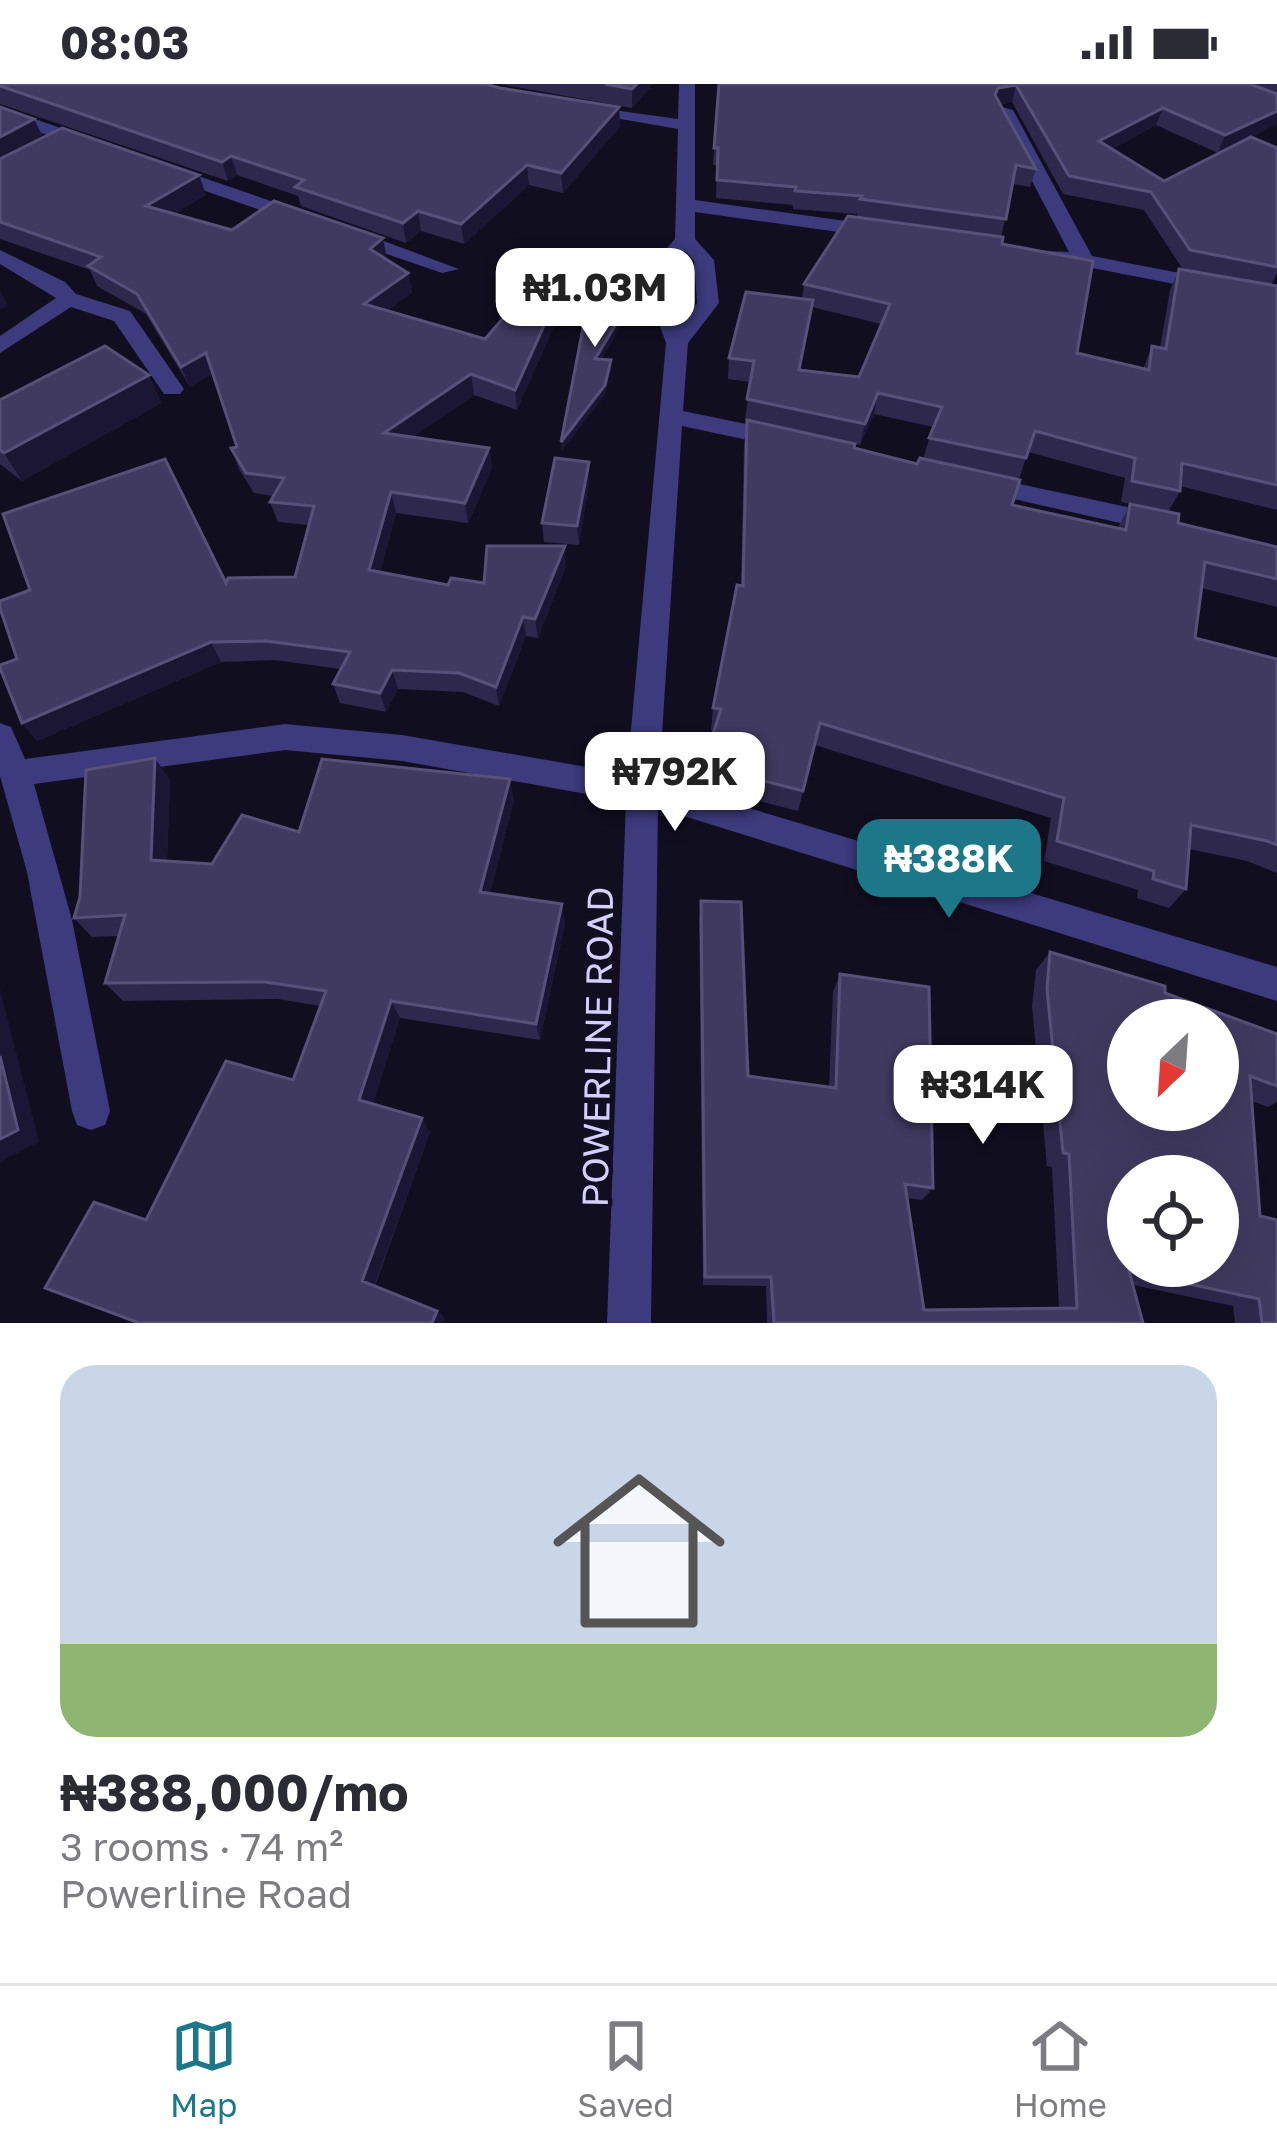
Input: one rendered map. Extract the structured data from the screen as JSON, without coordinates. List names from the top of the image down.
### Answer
{
  "streets": {
    "street": ["POWERLINE ROAD"]
  },
  "north": "bottom left",
  "page": {
    "status": "08:03",
    "price": [
      "₦1.03M",
      "₦792K",
      "₦388K",
      "₦314K"
    ],
    "list": [
      {
        "name": "₦388,000/mo",
        "note": "3 rooms · 74 m² · Powerline Road"
      }
    ],
    "tabs": ["Map", "Saved", "Home"]
  }
}
